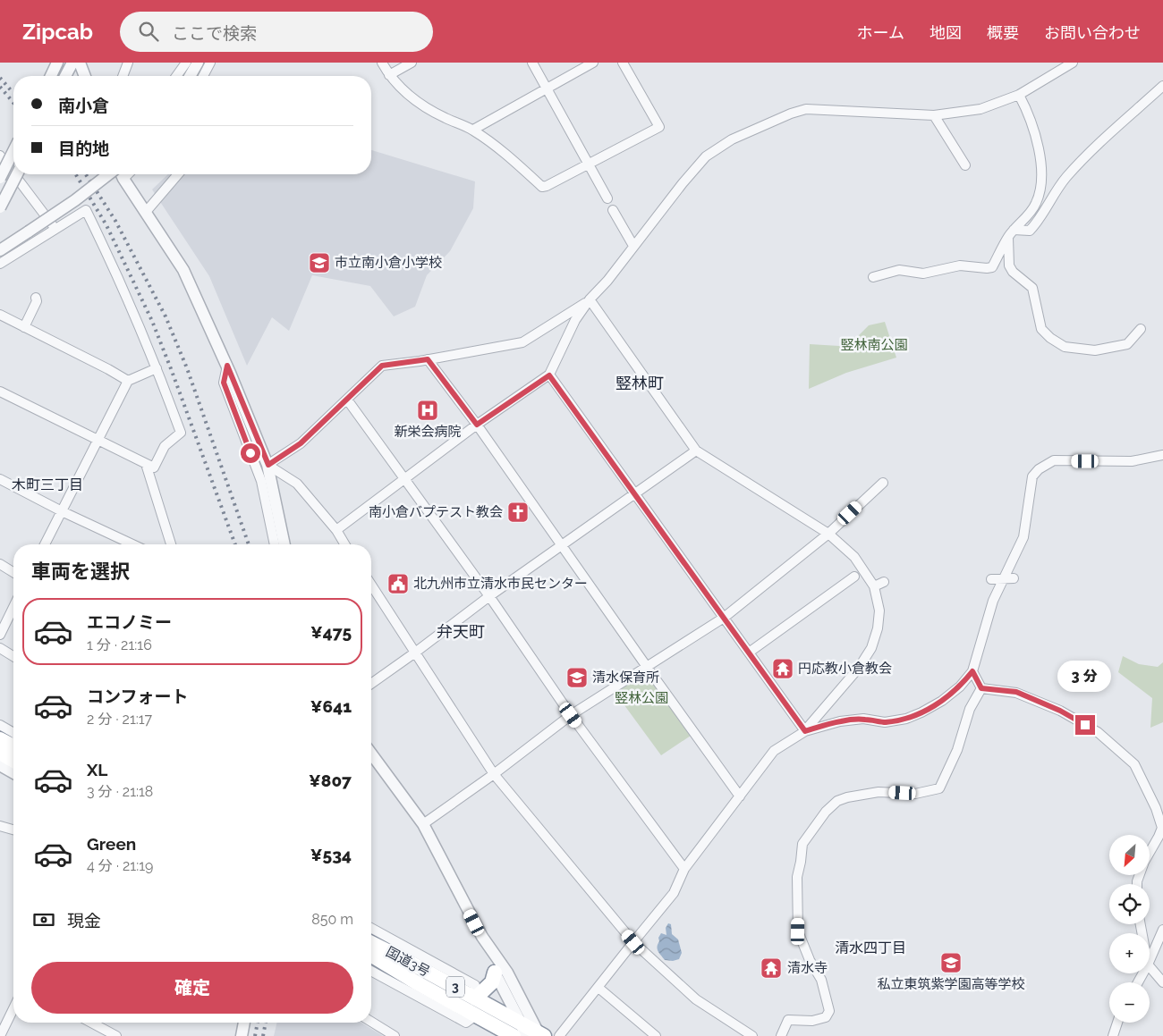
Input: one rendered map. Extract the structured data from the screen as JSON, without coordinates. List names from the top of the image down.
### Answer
{
  "streets": {
    "highway": ["国道3号", "3"]
  },
  "districts": [
    "竪林町",
    "木町三丁目",
    "弁天町",
    "清水四丁目"
  ],
  "parks": ["竪林南公園", "竪林公園"],
  "places": {
    "school or university": ["市立南小倉小学校", "清水保育所", "私立東筑紫学園高等学校"],
    "hospital": ["新栄会病院"],
    "church": ["南小倉バプテスト教会"],
    "public building": ["北九州市立清水市民センター"],
    "temple": ["円応教小倉教会", "清水寺"]
  },
  "north": "bottom left",
  "page": {
    "header": "Zipcab",
    "search": "ここで検索",
    "nav": [
      "ホーム",
      "地図",
      "概要",
      "お問い合わせ"
    ],
    "banner": ["南小倉", "目的地"],
    "heading": "車両を選択",
    "list": [
      {
        "name": "エコノミー",
        "note": "1 分 · 21:16",
        "value": "¥475"
      },
      {
        "name": "コンフォート",
        "note": "2 分 · 21:17",
        "value": "¥641"
      },
      {
        "name": "XL",
        "note": "3 分 · 21:18",
        "value": "¥807"
      },
      {
        "name": "Green",
        "note": "4 分 · 21:19",
        "value": "¥534"
      }
    ],
    "bubble": "3 分",
    "map_buttons": ["+", "−"],
    "pay": ["現金", "850 m"],
    "buttons": "確定"
  }
}
